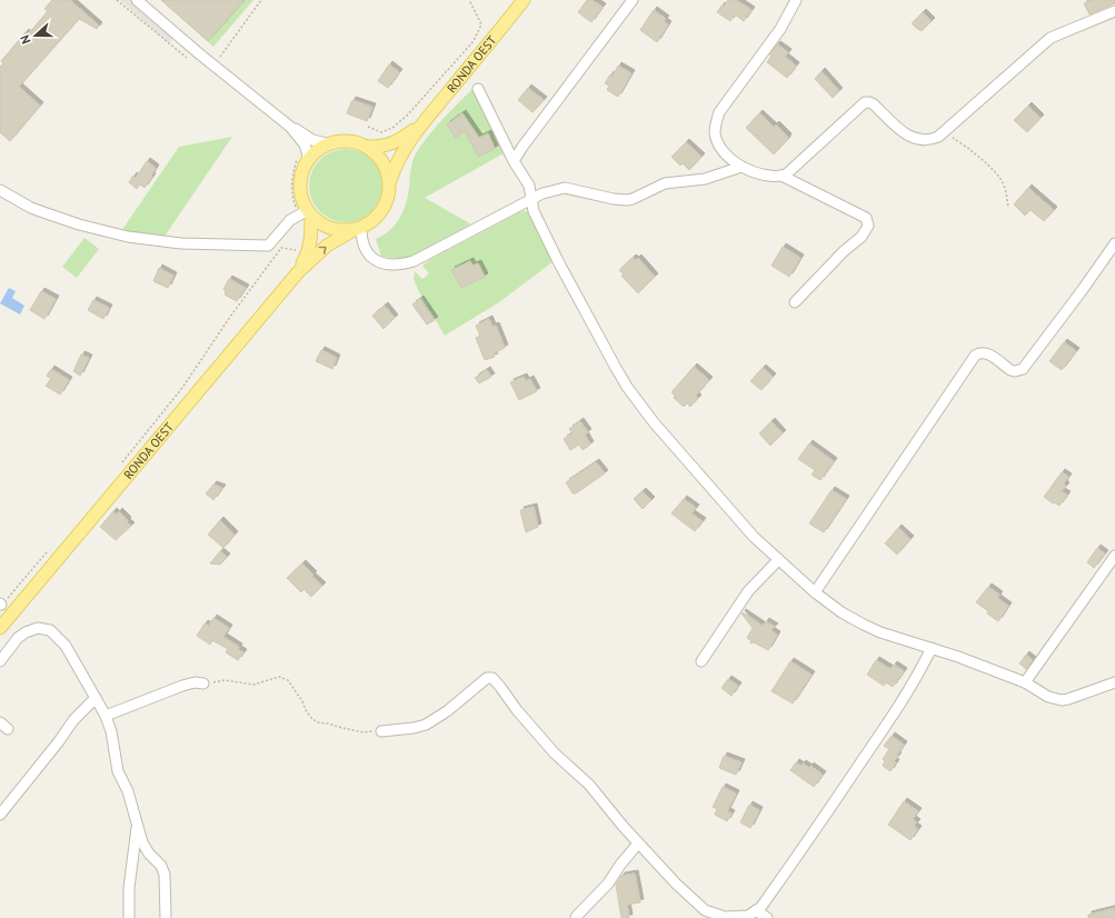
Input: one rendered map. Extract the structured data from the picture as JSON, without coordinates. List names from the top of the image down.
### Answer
{
  "streets": {
    "main road": ["RONDA OEST"]
  },
  "north": "left"
}
